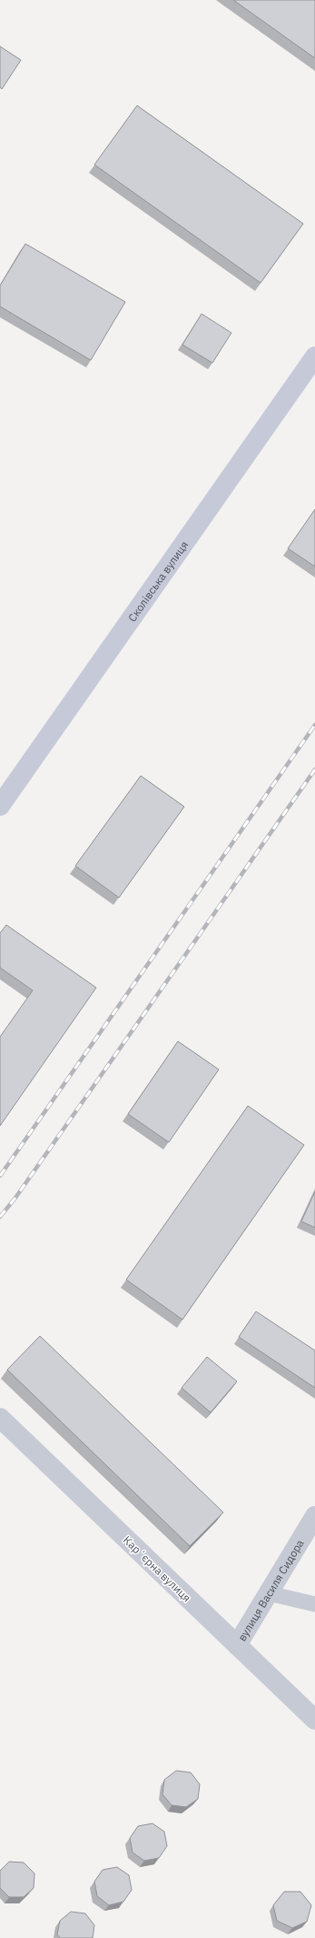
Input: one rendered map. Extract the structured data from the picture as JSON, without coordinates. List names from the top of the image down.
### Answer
{
  "streets": {
    "street": ["Сколівська вулиця", "Карʼєрна вулиця", "вулиця Василя Сидора"]
  },
  "crossings": [
    ["Карʼєрна вулиця", "вулиця Василя Сидора"]
  ]
}
